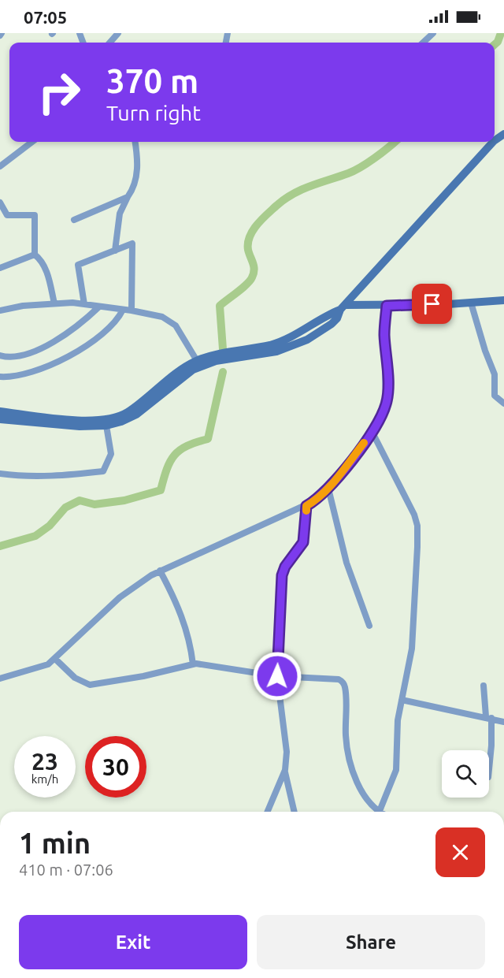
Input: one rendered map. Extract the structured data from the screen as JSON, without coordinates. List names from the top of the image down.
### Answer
{
  "page": {
    "status": "07:05",
    "turn": ["370 m", "Turn right"],
    "speed": "23 km/h",
    "limit": "30",
    "heading": ["1 min", "410 m · 07:06"],
    "buttons": ["Exit", "Share"]
  }
}
